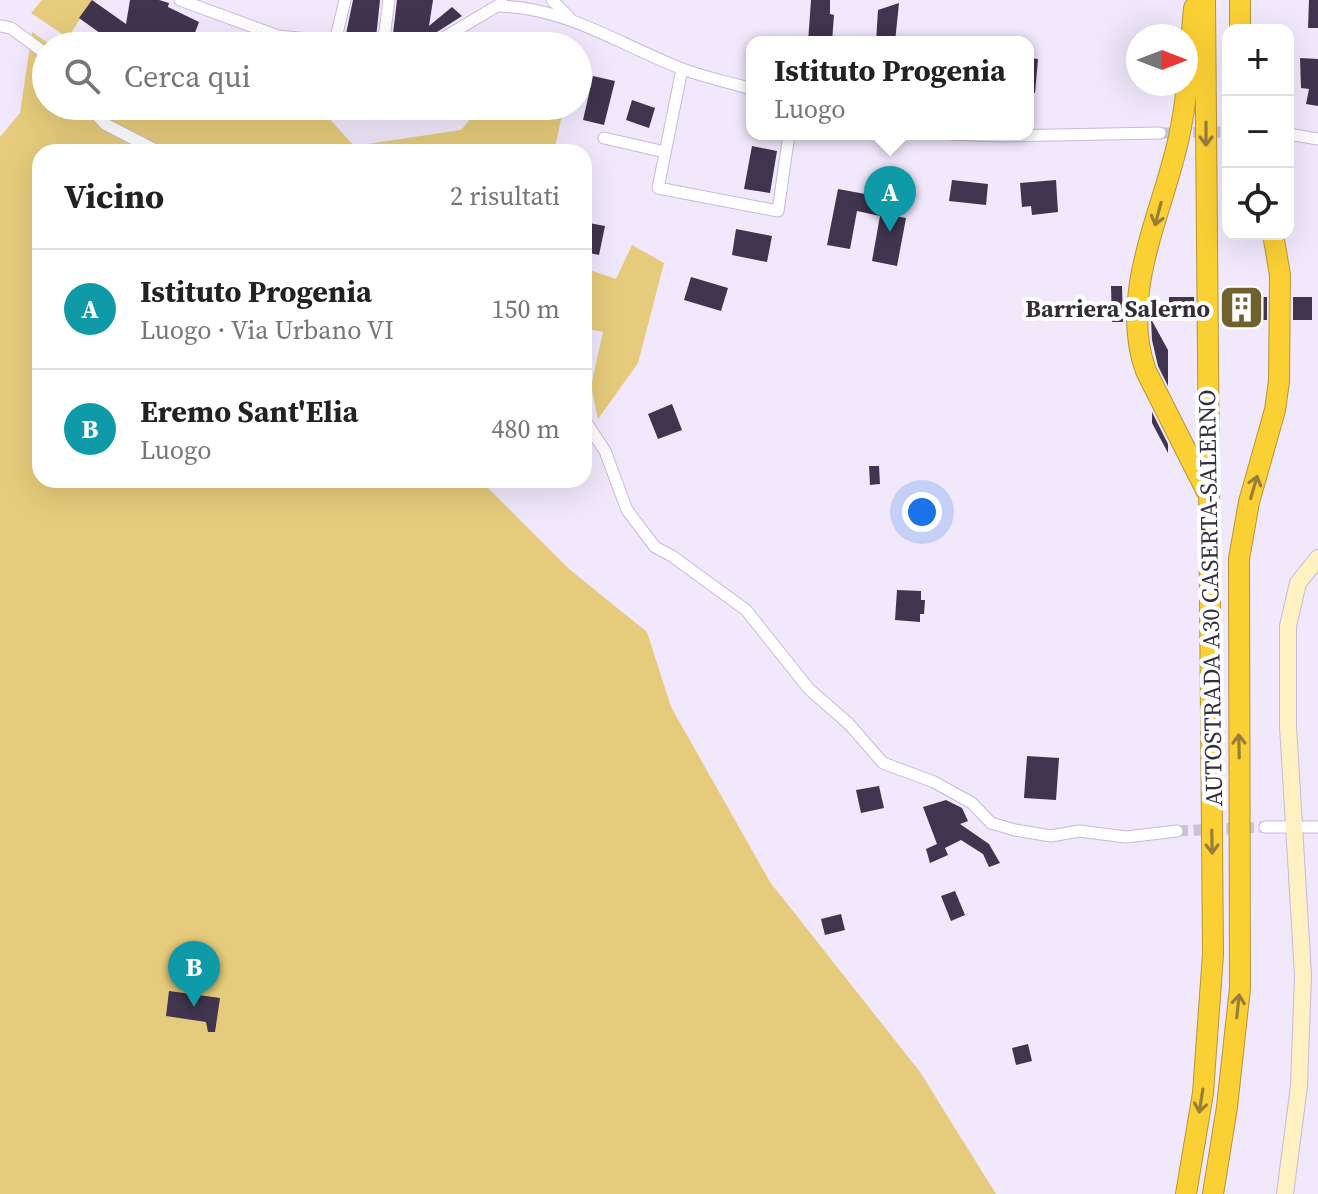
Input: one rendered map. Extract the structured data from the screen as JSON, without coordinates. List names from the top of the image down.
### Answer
{
  "streets": {
    "highway": ["AUTOSTRADA A30 CASERTA-SALERNO"]
  },
  "places": {
    "building": ["Barriera Salerno"]
  },
  "north": "right",
  "page": {
    "map_buttons": ["+", "−"],
    "search": "Cerca qui",
    "popup": ["Istituto Progenia", "Luogo"],
    "heading": ["Vicino", "2 risultati"],
    "pins": ["A", "B"],
    "list": [
      {
        "mark": "A",
        "name": "Istituto Progenia",
        "note": "Luogo · Via Urbano VI",
        "value": "150 m"
      },
      {
        "mark": "B",
        "name": "Eremo Sant'Elia",
        "note": "Luogo",
        "value": "480 m"
      }
    ]
  }
}
